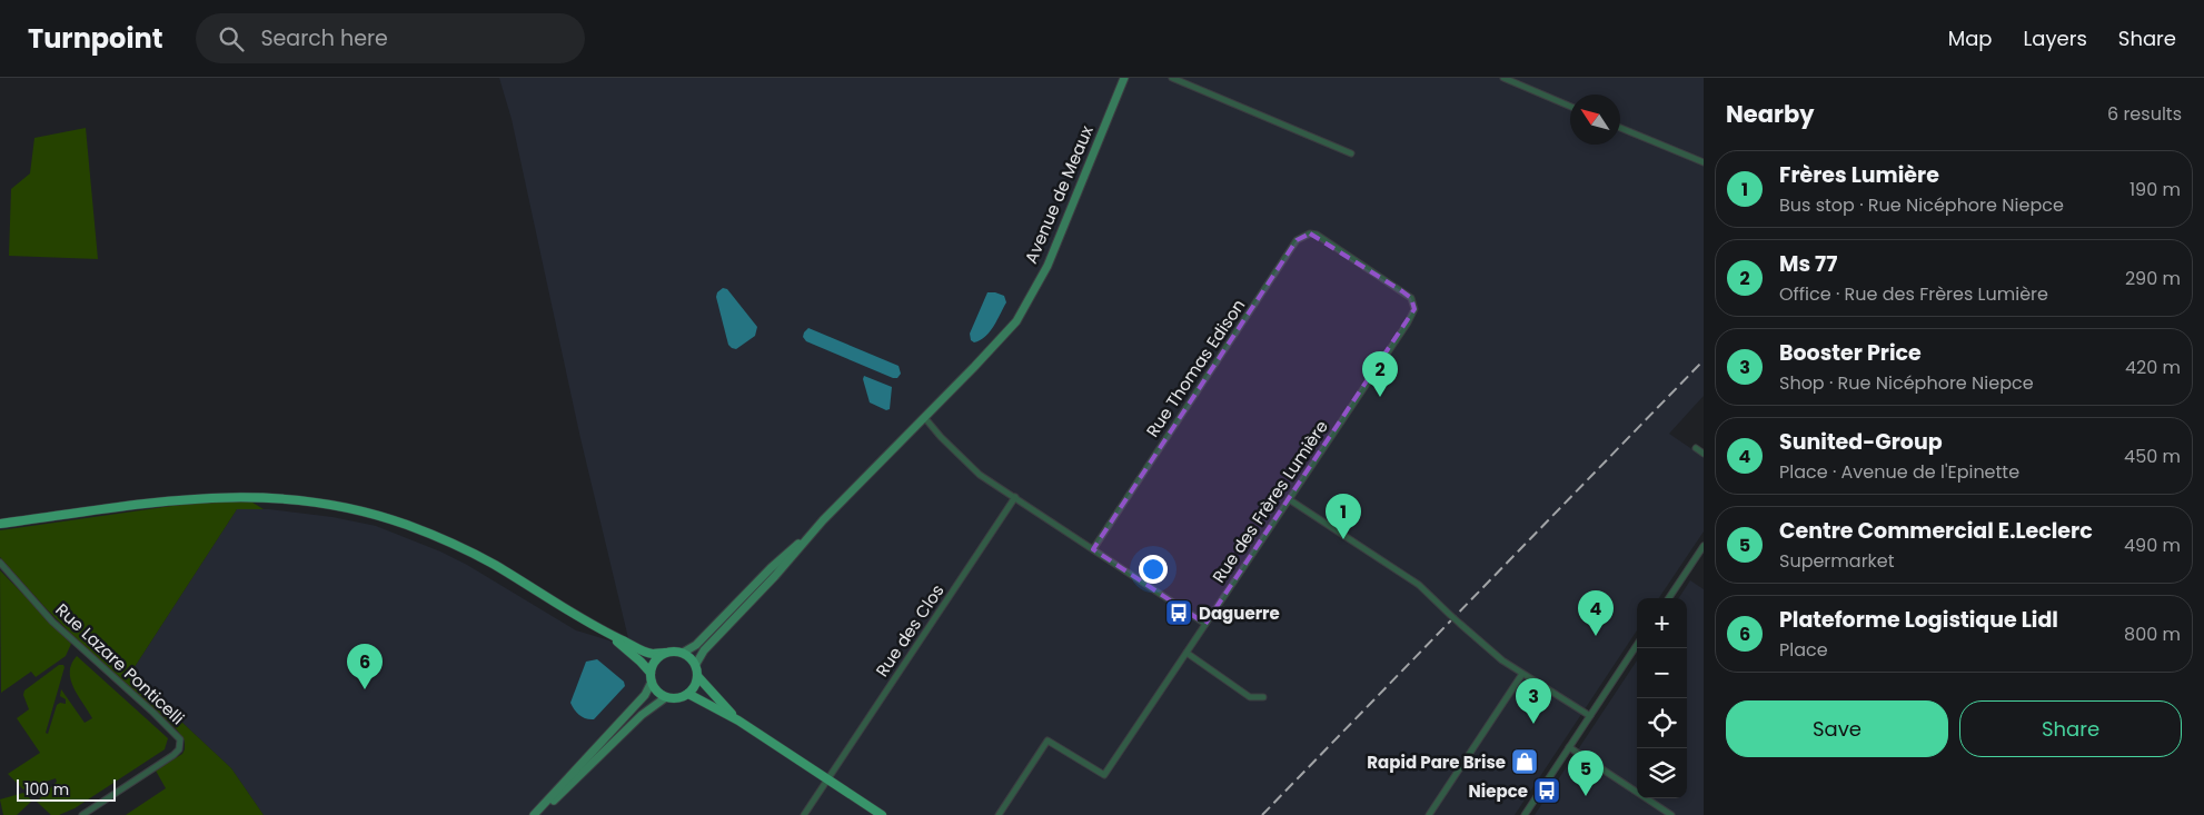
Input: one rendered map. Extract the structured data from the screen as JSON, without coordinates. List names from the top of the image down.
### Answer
{
  "streets": {
    "street": [
      "Avenue de Meaux",
      "Rue Thomas Edison",
      "Rue des Frères Lumière",
      "Rue des Clos",
      "Rue Lazare Ponticelli"
    ]
  },
  "crossings": [
    ["Rue Thomas Edison", "Rue des Frères Lumière"]
  ],
  "places": {
    "bus stop": ["Daguerre", "Niepce"],
    "shop": ["Rapid Pare Brise"]
  },
  "scale_bar": "100 m",
  "north": "top left",
  "page": {
    "header": "Turnpoint",
    "search": "Search here",
    "nav": ["Map", "Layers", "Share"],
    "heading": ["Nearby", "6 results"],
    "list": [
      {
        "mark": "1",
        "name": "Frères Lumière",
        "note": "Bus stop · Rue Nicéphore Niepce",
        "value": "190 m"
      },
      {
        "mark": "2",
        "name": "Ms 77",
        "note": "Office · Rue des Frères Lumière",
        "value": "290 m"
      },
      {
        "mark": "3",
        "name": "Booster Price",
        "note": "Shop · Rue Nicéphore Niepce",
        "value": "420 m"
      },
      {
        "mark": "4",
        "name": "Sunited-Group",
        "note": "Place · Avenue de l'Epinette",
        "value": "450 m"
      },
      {
        "mark": "5",
        "name": "Centre Commercial E.Leclerc",
        "note": "Supermarket",
        "value": "490 m"
      },
      {
        "mark": "6",
        "name": "Plateforme Logistique Lidl",
        "note": "Place",
        "value": "800 m"
      }
    ],
    "pins": [
      "2",
      "1",
      "4",
      "6",
      "3",
      "5"
    ],
    "map_buttons": ["+", "−"],
    "buttons": ["Save", "Share"],
    "scale": "100 m"
  }
}
